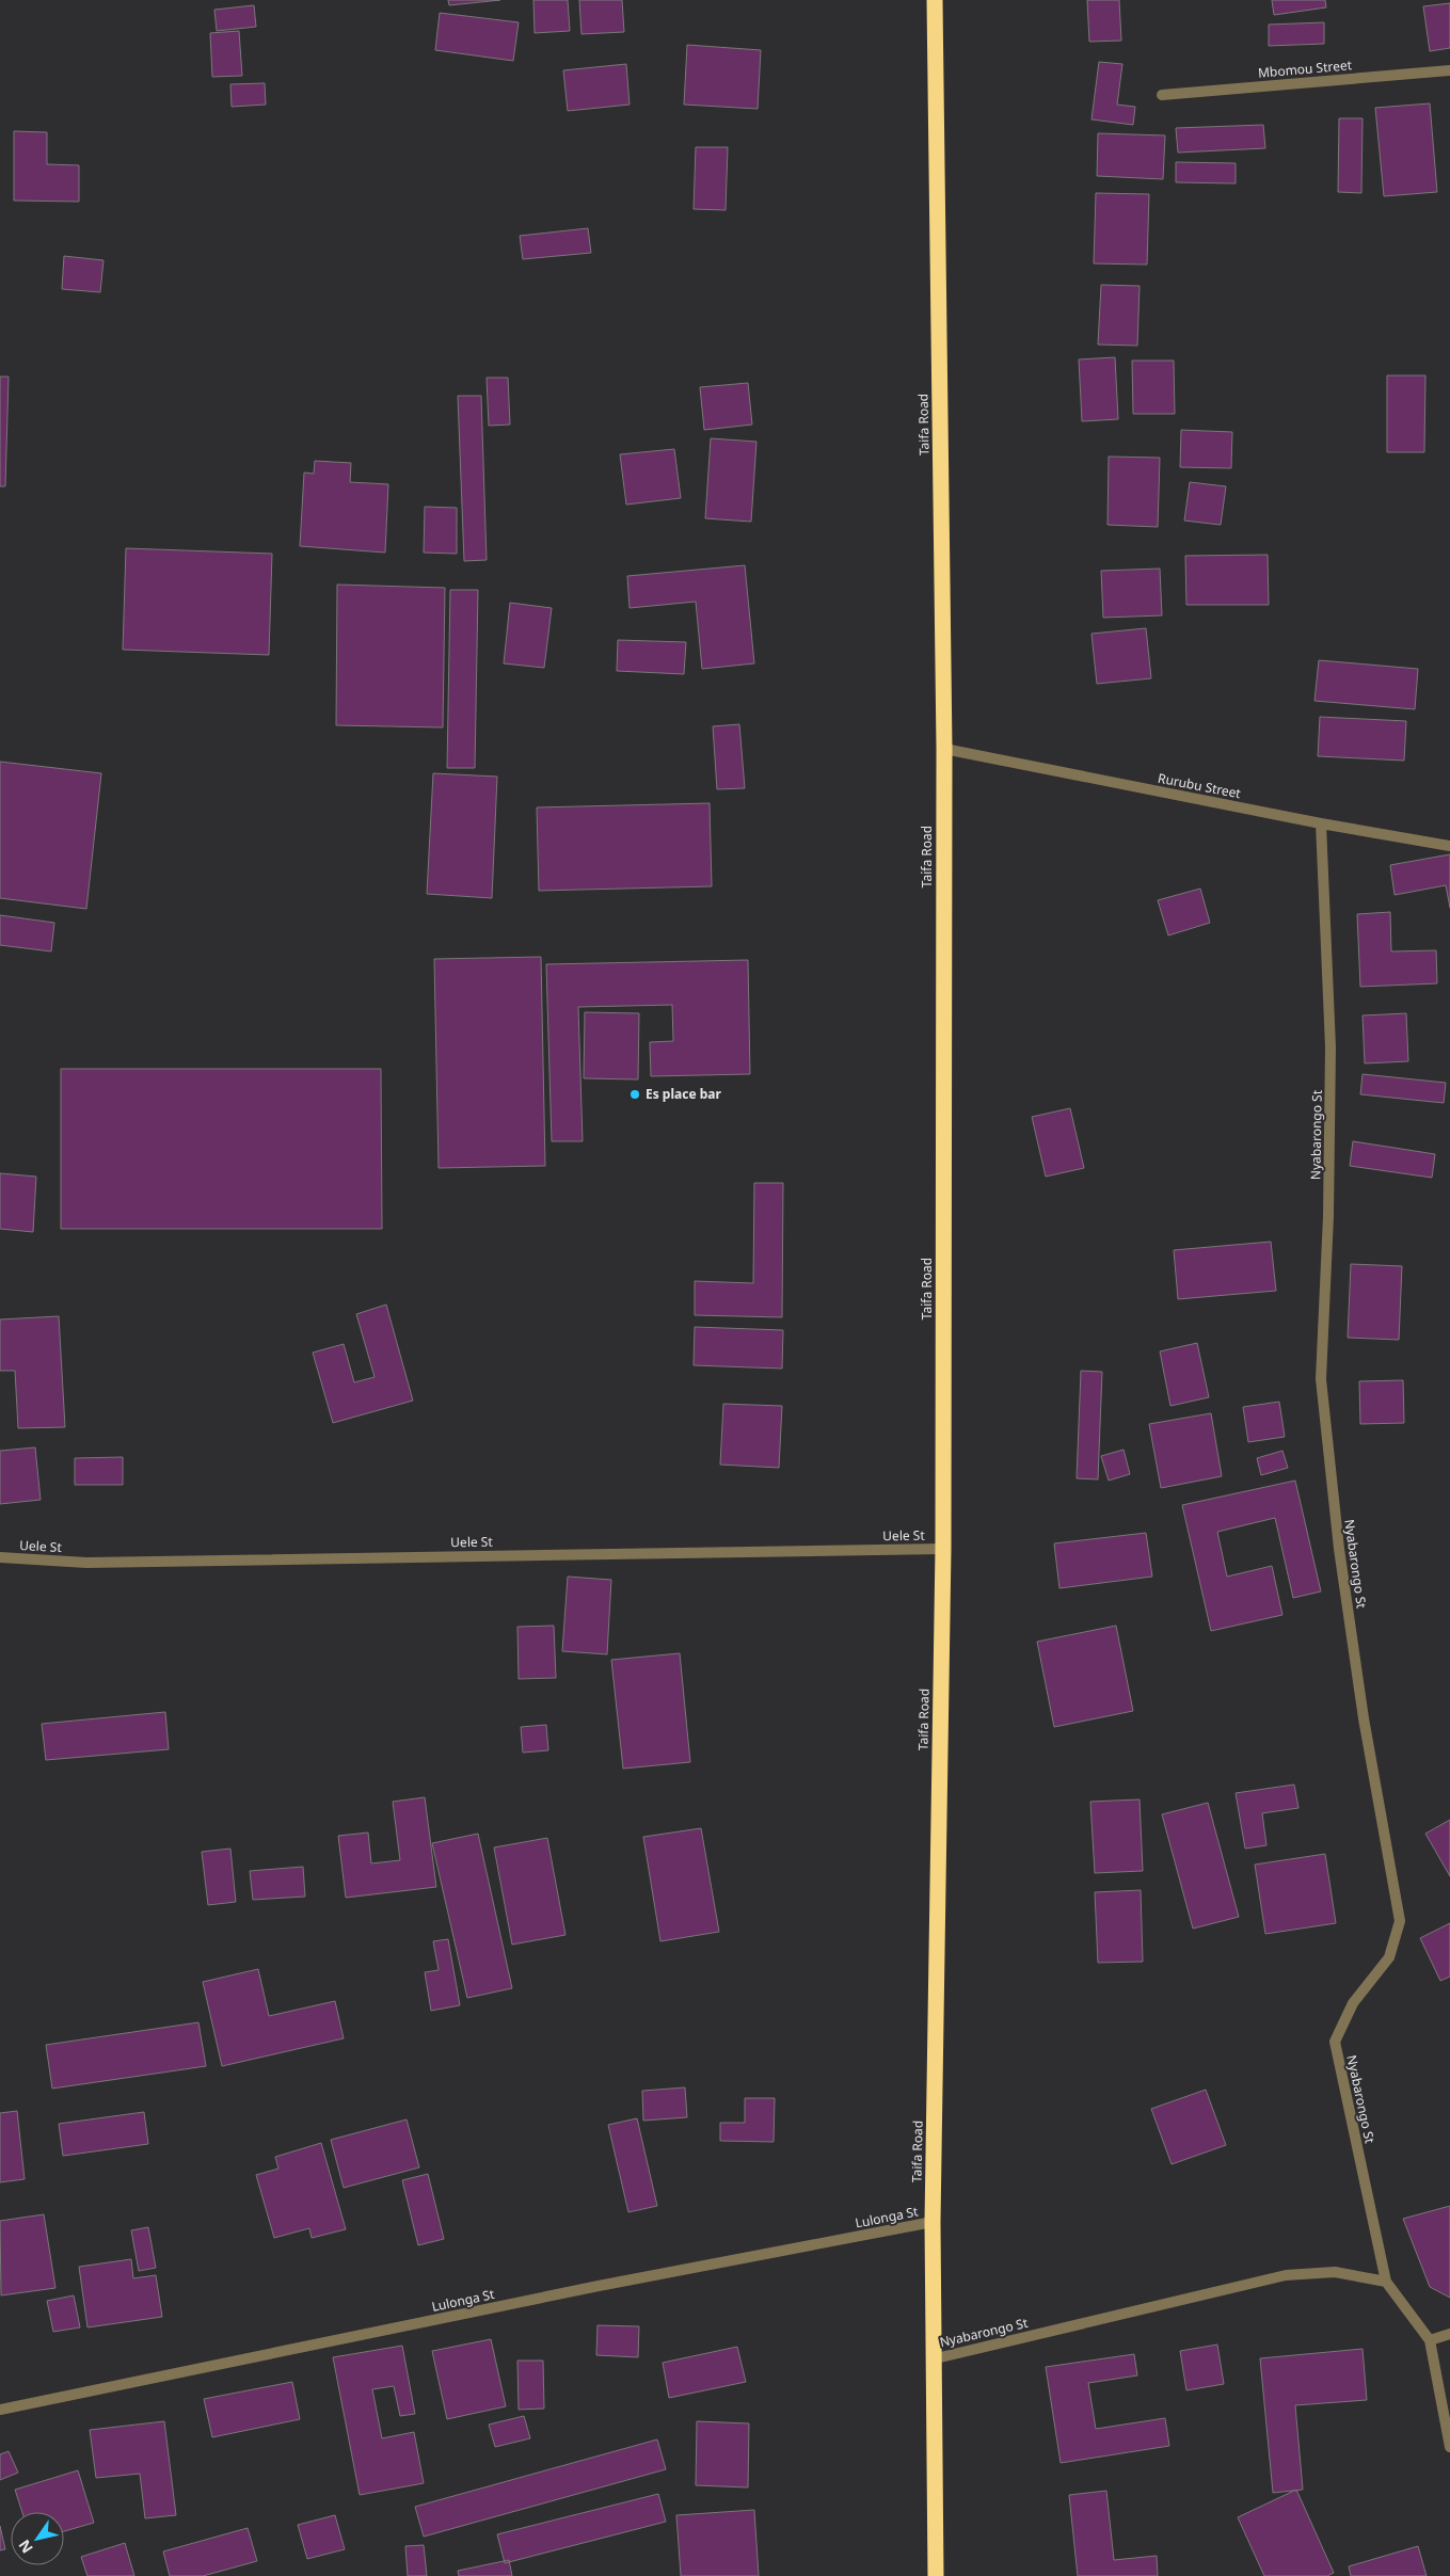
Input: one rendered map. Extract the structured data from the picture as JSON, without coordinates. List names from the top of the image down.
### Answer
{
  "streets": {
    "highway": ["Taifa Road"],
    "street": [
      "Mbomou Street",
      "Rurubu Street",
      "Nyabarongo St",
      "Uele St",
      "Lulonga St"
    ]
  },
  "crossings": [
    ["Taifa Road", "Rurubu Street"],
    ["Taifa Road", "Nyabarongo St"],
    ["Taifa Road", "Uele St"],
    ["Taifa Road", "Lulonga St"],
    ["Rurubu Street", "Nyabarongo St"]
  ],
  "places": ["Es place bar"],
  "north": "bottom left"
}
